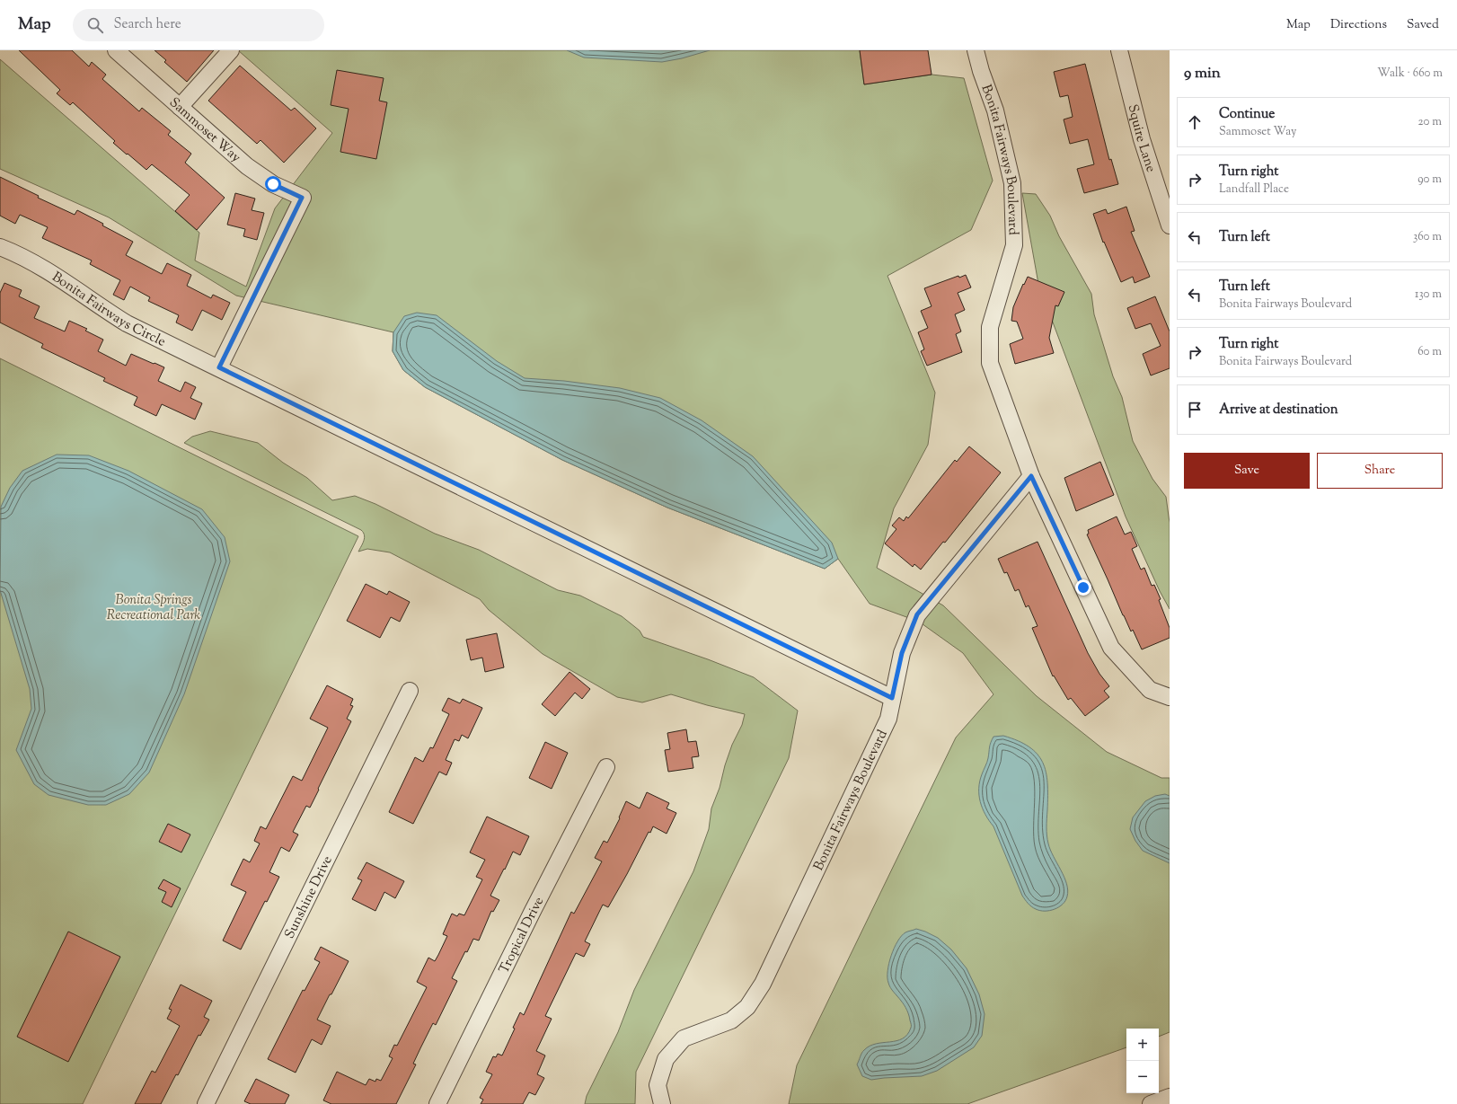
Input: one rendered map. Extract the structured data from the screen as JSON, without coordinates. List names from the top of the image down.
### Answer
{
  "streets": {
    "street": [
      "Sammoset Way",
      "Squire Lane",
      "Bonita Fairways Boulevard",
      "Bonita Fairways Circle",
      "Sunshine Drive",
      "Tropical Drive"
    ]
  },
  "crossings": [
    ["Sammoset Way", "Bonita Fairways Circle"],
    ["Bonita Fairways Boulevard", "Bonita Fairways Circle"]
  ],
  "parks": ["Bonita Springs Recreational Park"],
  "page": {
    "header": "Map",
    "search": "Search here",
    "nav": ["Map", "Directions", "Saved"],
    "heading": ["9 min", "Walk · 660 m"],
    "list": [
      ["Continue", "Sammoset Way", "20 m"],
      ["Turn right", "Landfall Place", "90 m"],
      ["Turn left", "360 m"],
      ["Turn left", "Bonita Fairways Boulevard", "130 m"],
      ["Turn right", "Bonita Fairways Boulevard", "60 m"],
      "Arrive at destination"
    ],
    "buttons": ["Save", "Share"],
    "map_buttons": ["+", "−"]
  }
}
